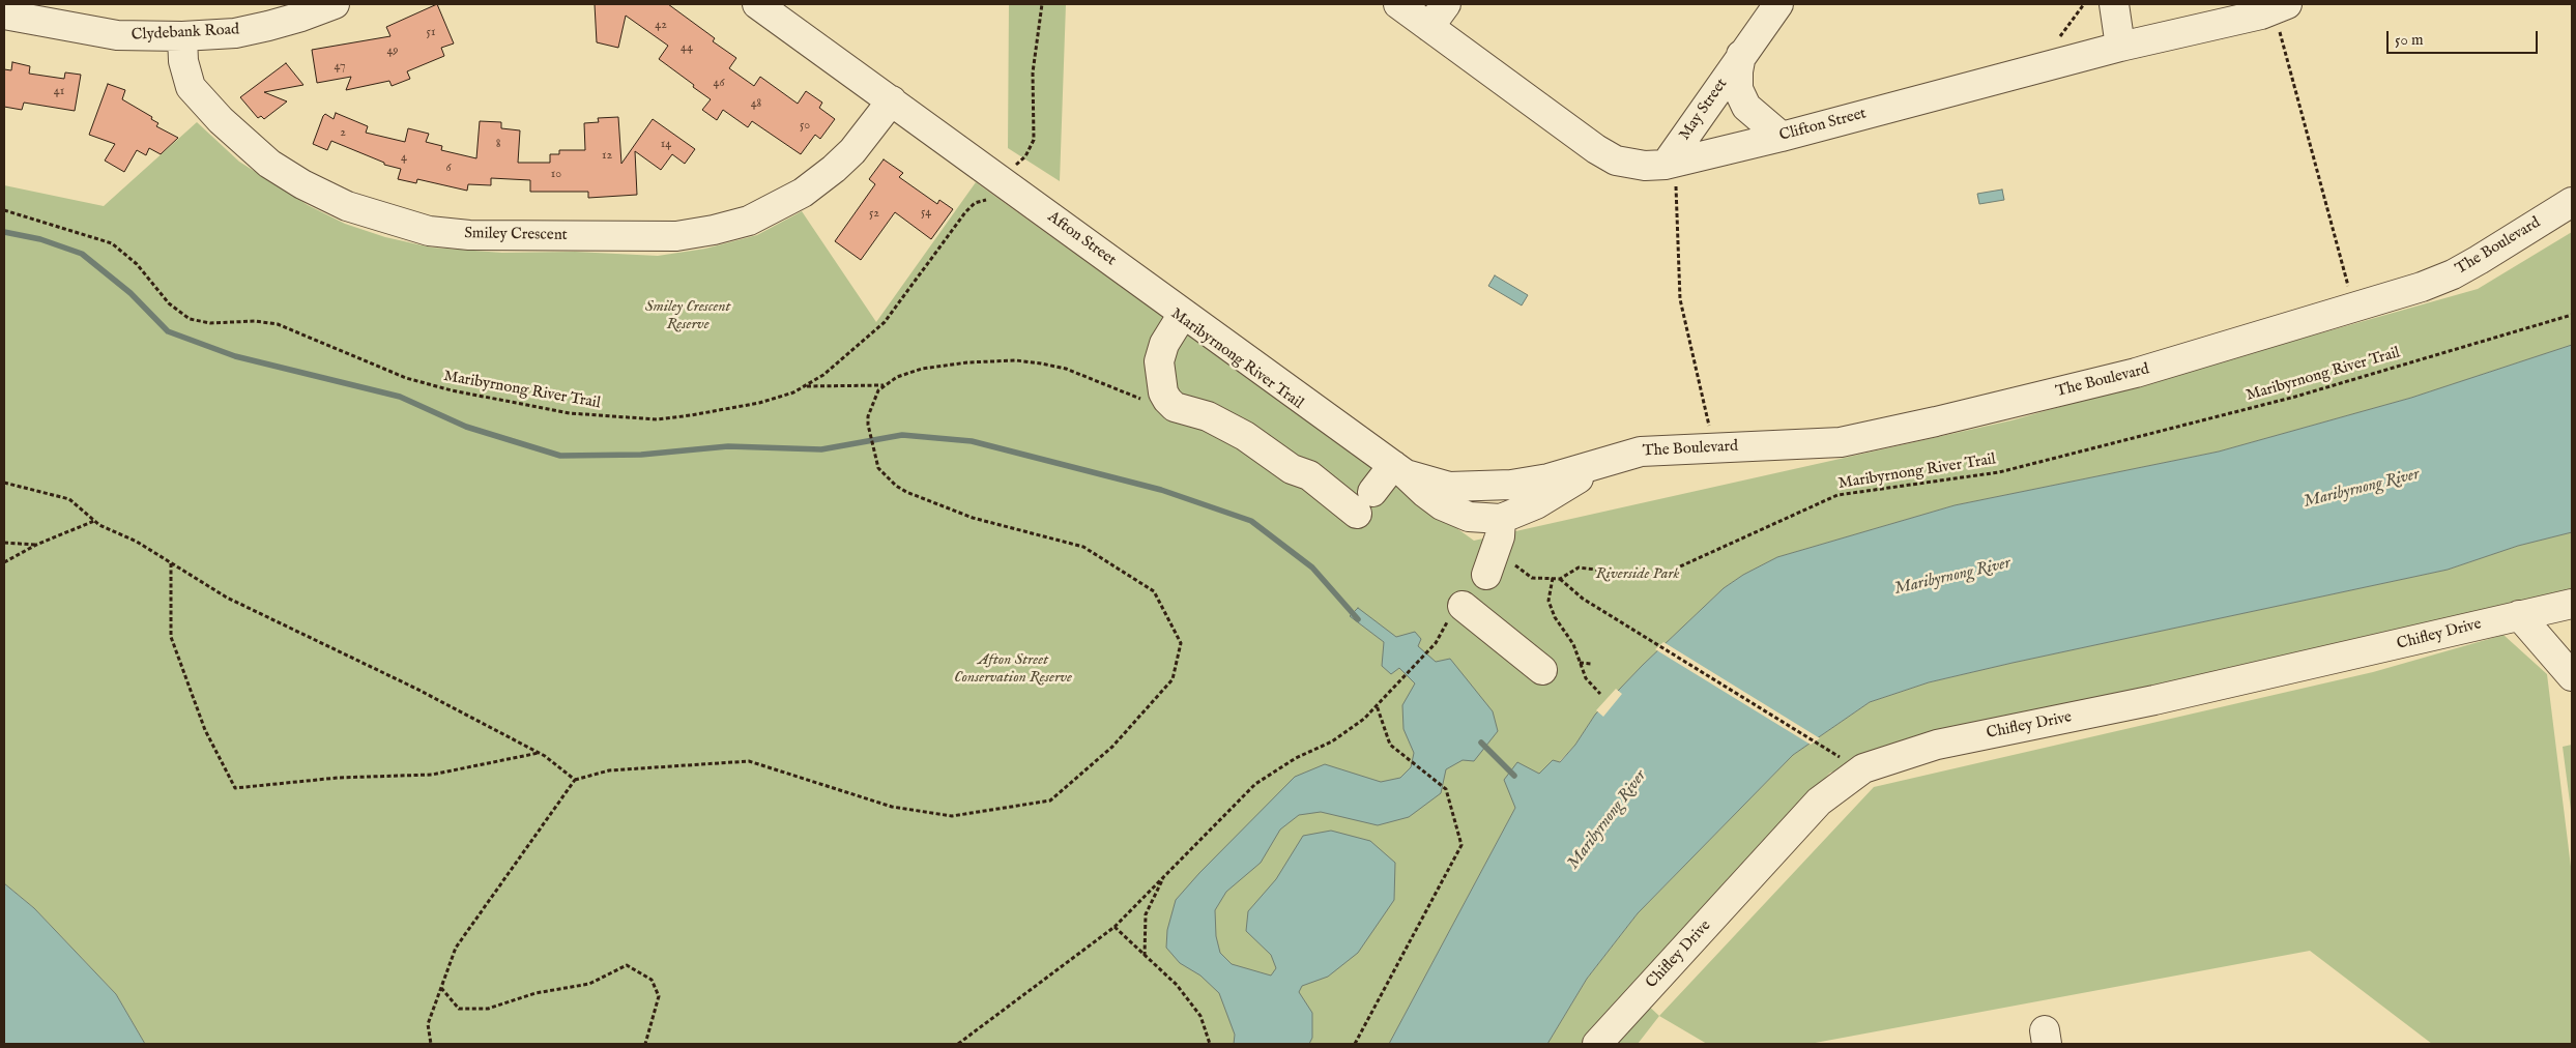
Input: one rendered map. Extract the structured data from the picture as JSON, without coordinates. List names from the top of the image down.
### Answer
{
  "streets": {
    "street": [
      "Clydebank Road",
      "May Street",
      "Clifton Street",
      "Smiley Crescent",
      "Afton Street",
      "The Boulevard",
      "Chifley Drive"
    ],
    "path": ["Maribyrnong River Trail"]
  },
  "crossings": [
    ["Clydebank Road", "Smiley Crescent"],
    ["May Street", "Clifton Street"],
    ["Smiley Crescent", "Afton Street"],
    ["Afton Street", "The Boulevard"],
    ["Afton Street", "Maribyrnong River Trail"]
  ],
  "water": ["Maribyrnong River"],
  "parks": ["Smiley Crescent Reserve", "Riverside Park", "Afton Street Conservation Reserve"],
  "house_numbers": [
    "42",
    "51",
    "44",
    "49",
    "47",
    "46",
    "41",
    "48",
    "50",
    "2",
    "8",
    "14",
    "12",
    "4",
    "6",
    "10",
    "54",
    "52"
  ],
  "scale_bar": "50 m"
}
